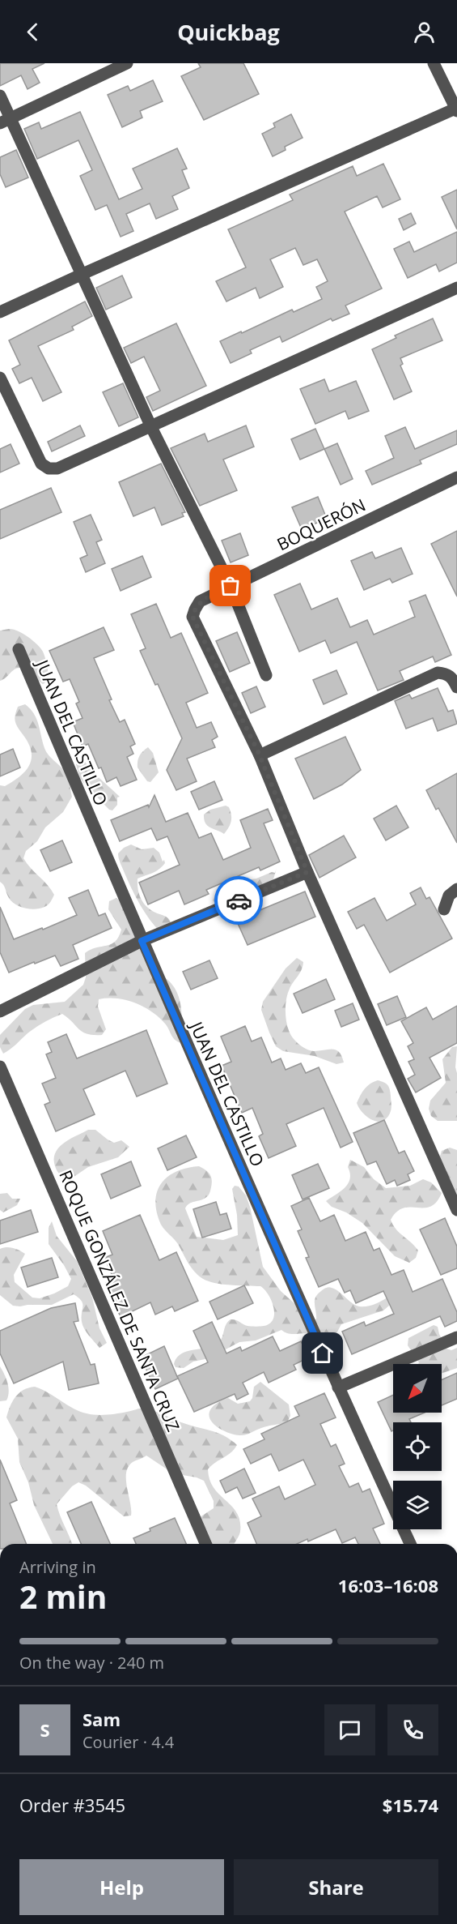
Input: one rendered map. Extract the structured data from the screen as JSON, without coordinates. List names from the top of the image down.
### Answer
{
  "streets": {
    "street": ["BOQUERÓN", "JUAN DEL CASTILLO", "ROQUE GONZÁLEZ DE SANTA CRUZ"]
  },
  "north": "bottom left",
  "page": {
    "header": "Quickbag",
    "heading": ["2 min", "Arriving in", "16:03–16:08"],
    "panel": [
      "Sam",
      "Courier · 4.4",
      "Order #3545",
      "$15.74"
    ],
    "bar": "On the way · 240 m",
    "round": "S",
    "buttons": ["Help", "Share"]
  }
}
